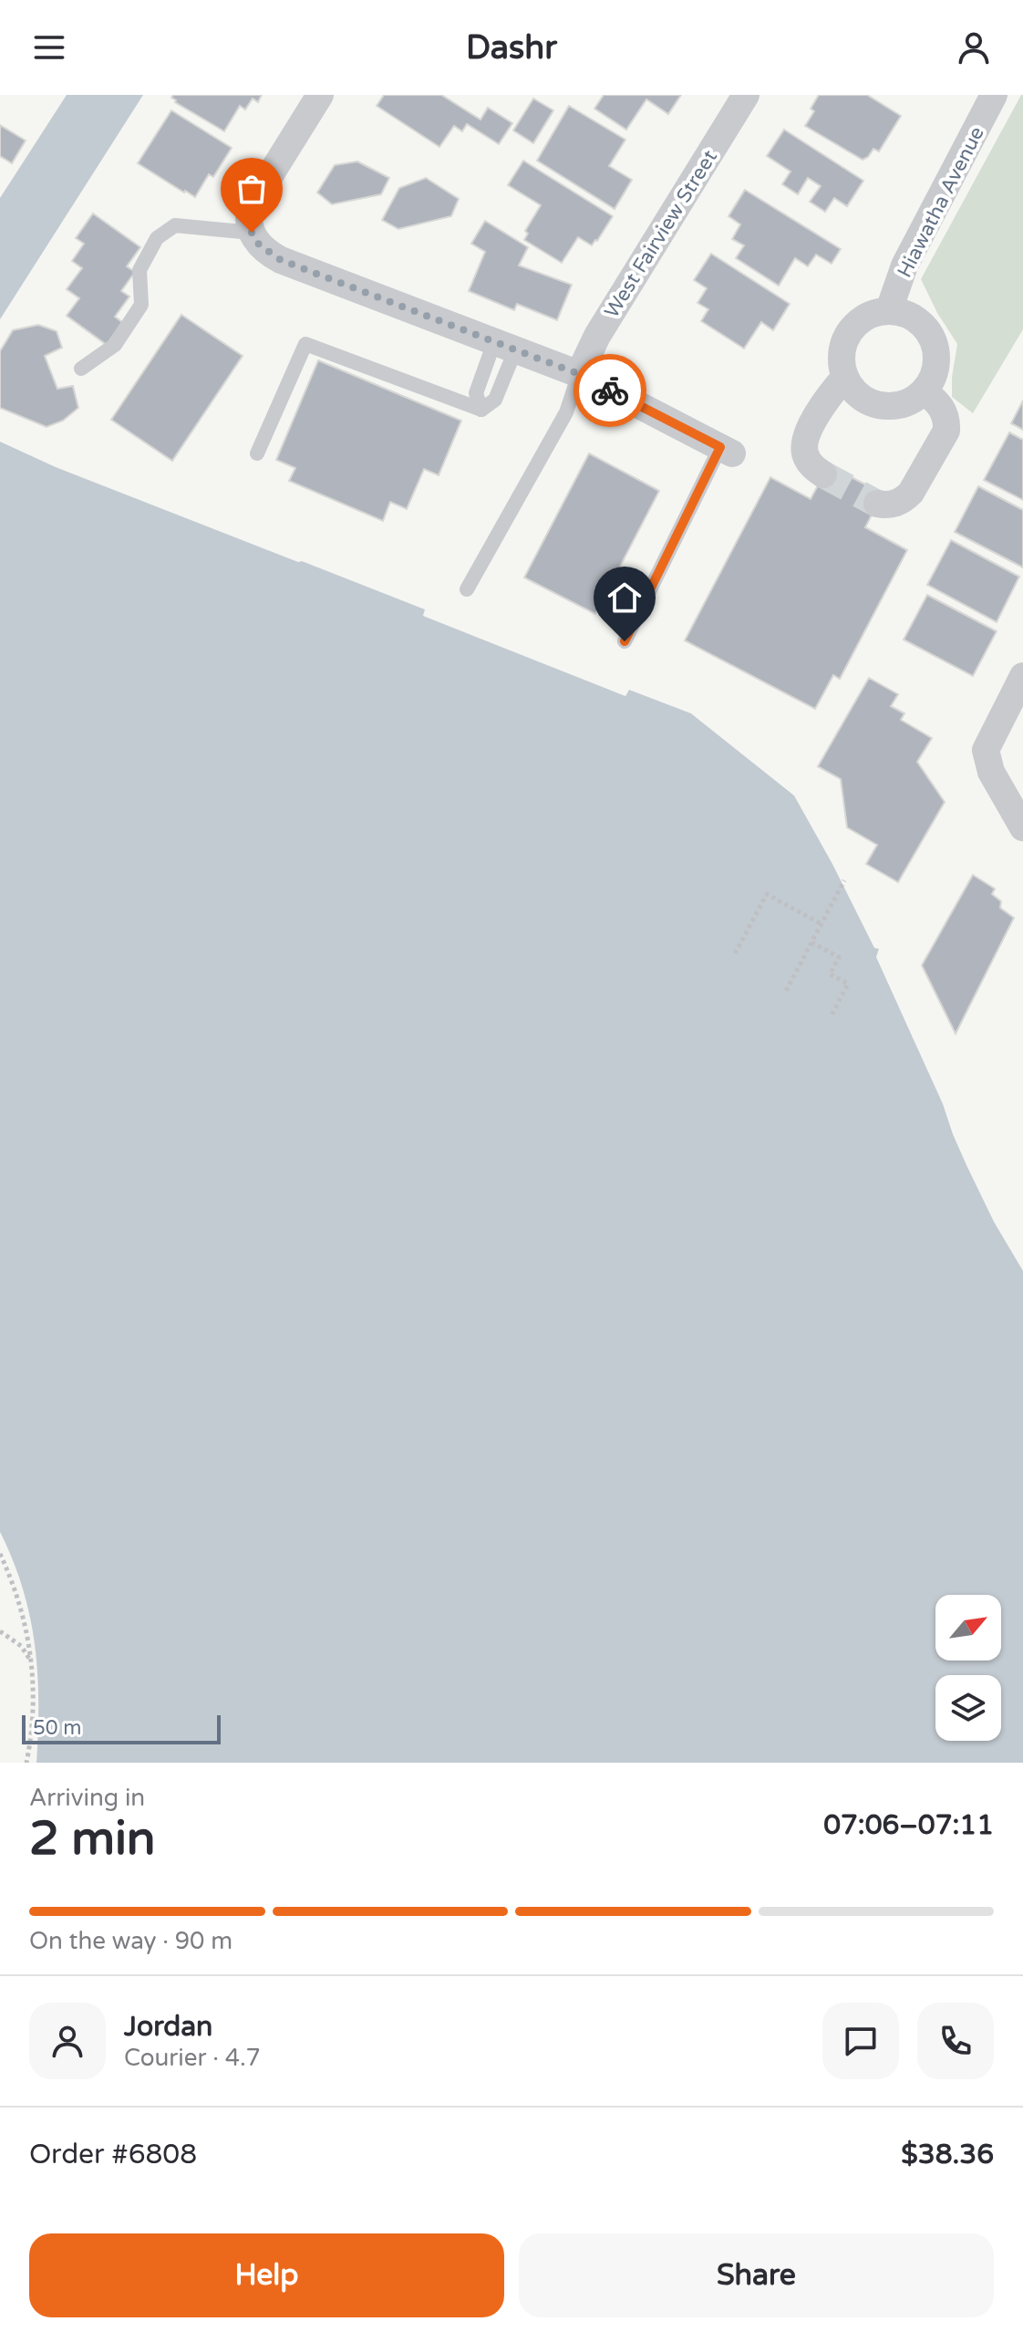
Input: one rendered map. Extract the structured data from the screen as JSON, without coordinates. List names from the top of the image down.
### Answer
{
  "streets": {
    "street": ["Hiawatha Avenue", "West Fairview Street"]
  },
  "scale_bar": "50 m",
  "north": "top right",
  "page": {
    "header": "Dashr",
    "scale": "50 m",
    "heading": ["2 min", "Arriving in", "07:06–07:11"],
    "panel": [
      "Jordan",
      "Courier · 4.7",
      "Order #6808",
      "$38.36"
    ],
    "bar": "On the way · 90 m",
    "buttons": ["Help", "Share"]
  }
}
